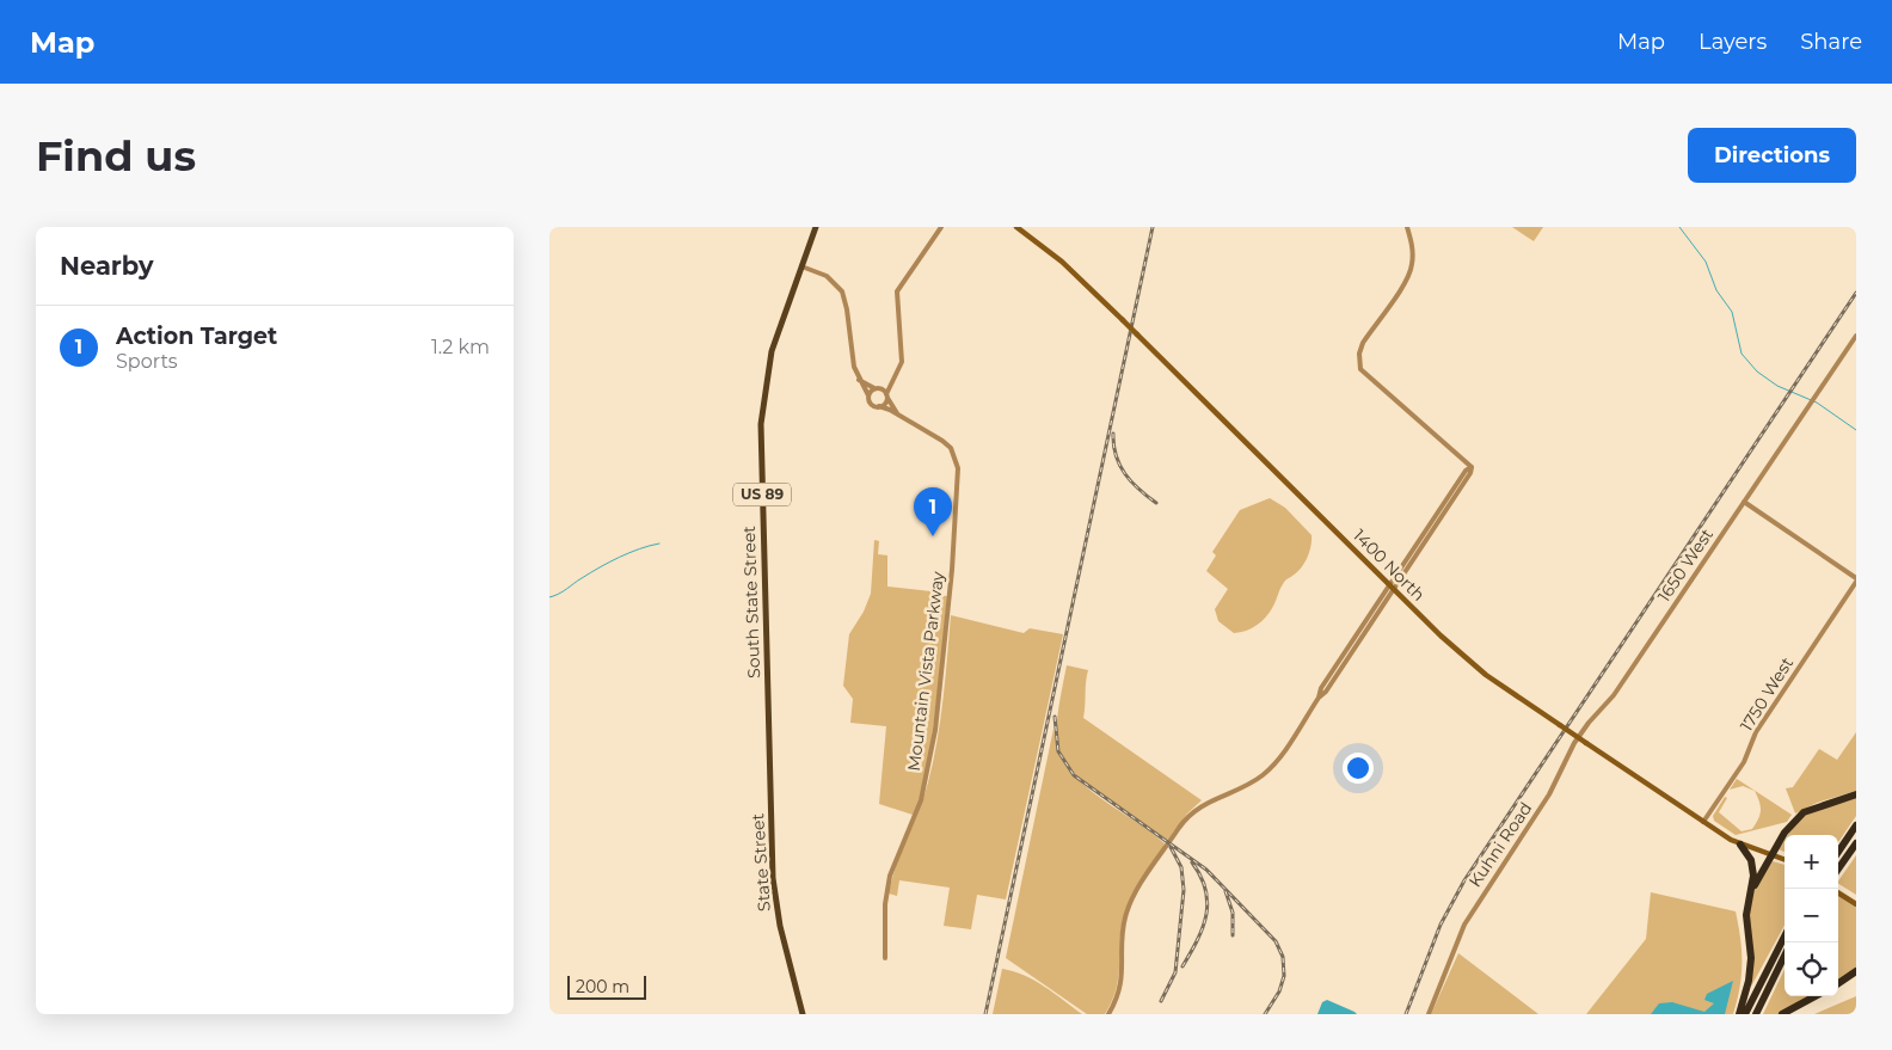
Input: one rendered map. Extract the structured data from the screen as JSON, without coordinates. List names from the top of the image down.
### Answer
{
  "streets": {
    "main road": [
      "US 89",
      "1400 North",
      "South State Street",
      "State Street"
    ],
    "street": [
      "1650 West",
      "Mountain Vista Parkway",
      "1750 West",
      "Kuhni Road"
    ]
  },
  "crossings": [
    ["US 89", "South State Street"],
    ["1400 North", "1750 West"],
    ["1650 West", "Kuhni Road"],
    ["South State Street", "State Street"]
  ],
  "scale_bar": "200 m",
  "page": {
    "header": "Map",
    "nav": ["Map", "Layers", "Share"],
    "buttons": "Directions",
    "title": "Find us",
    "heading": "Nearby",
    "list": [
      {
        "mark": "1",
        "name": "Action Target",
        "note": "Sports",
        "value": "1.2 km"
      }
    ],
    "pins": "1",
    "map_buttons": ["+", "−"],
    "scale": "200 m"
  }
}
